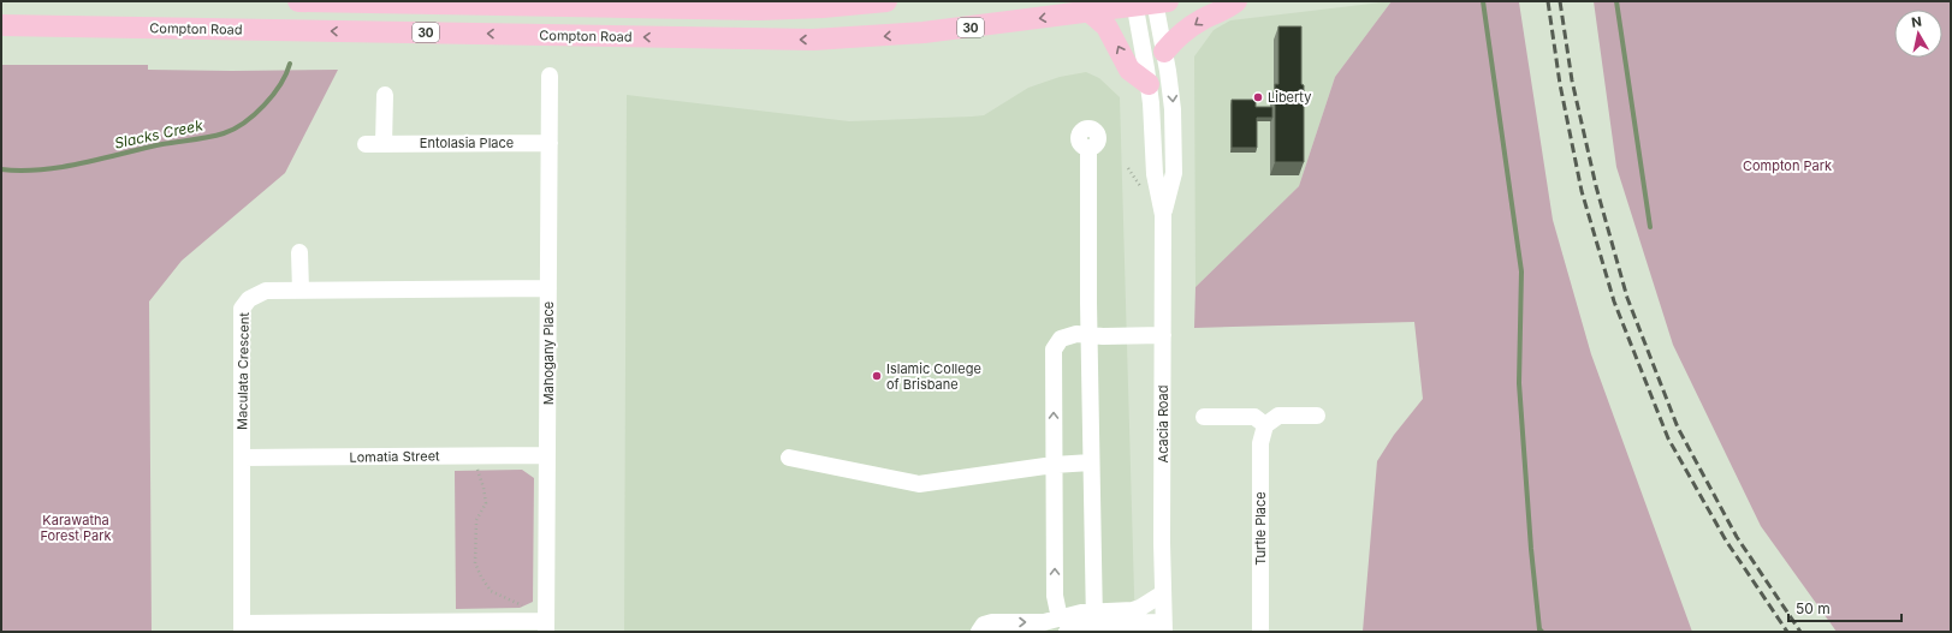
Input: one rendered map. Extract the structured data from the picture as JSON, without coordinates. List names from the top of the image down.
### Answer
{
  "streets": {
    "main road": ["30", "Compton Road"],
    "street": [
      "Entolasia Place",
      "Mahogany Place",
      "Maculata Crescent",
      "Acacia Road",
      "Lomatia Street",
      "Turtle Place"
    ]
  },
  "crossings": [
    ["Compton Road", "Acacia Road"],
    ["Entolasia Place", "Mahogany Place"],
    ["Mahogany Place", "Maculata Crescent"],
    ["Mahogany Place", "Lomatia Street"],
    ["Maculata Crescent", "Lomatia Street"]
  ],
  "water": ["Slacks Creek"],
  "parks": ["Compton Park", "Karawatha Forest Park"],
  "places": ["Liberty", "Islamic College of Brisbane"],
  "scale_bar": "50 m",
  "north": "top"
}
